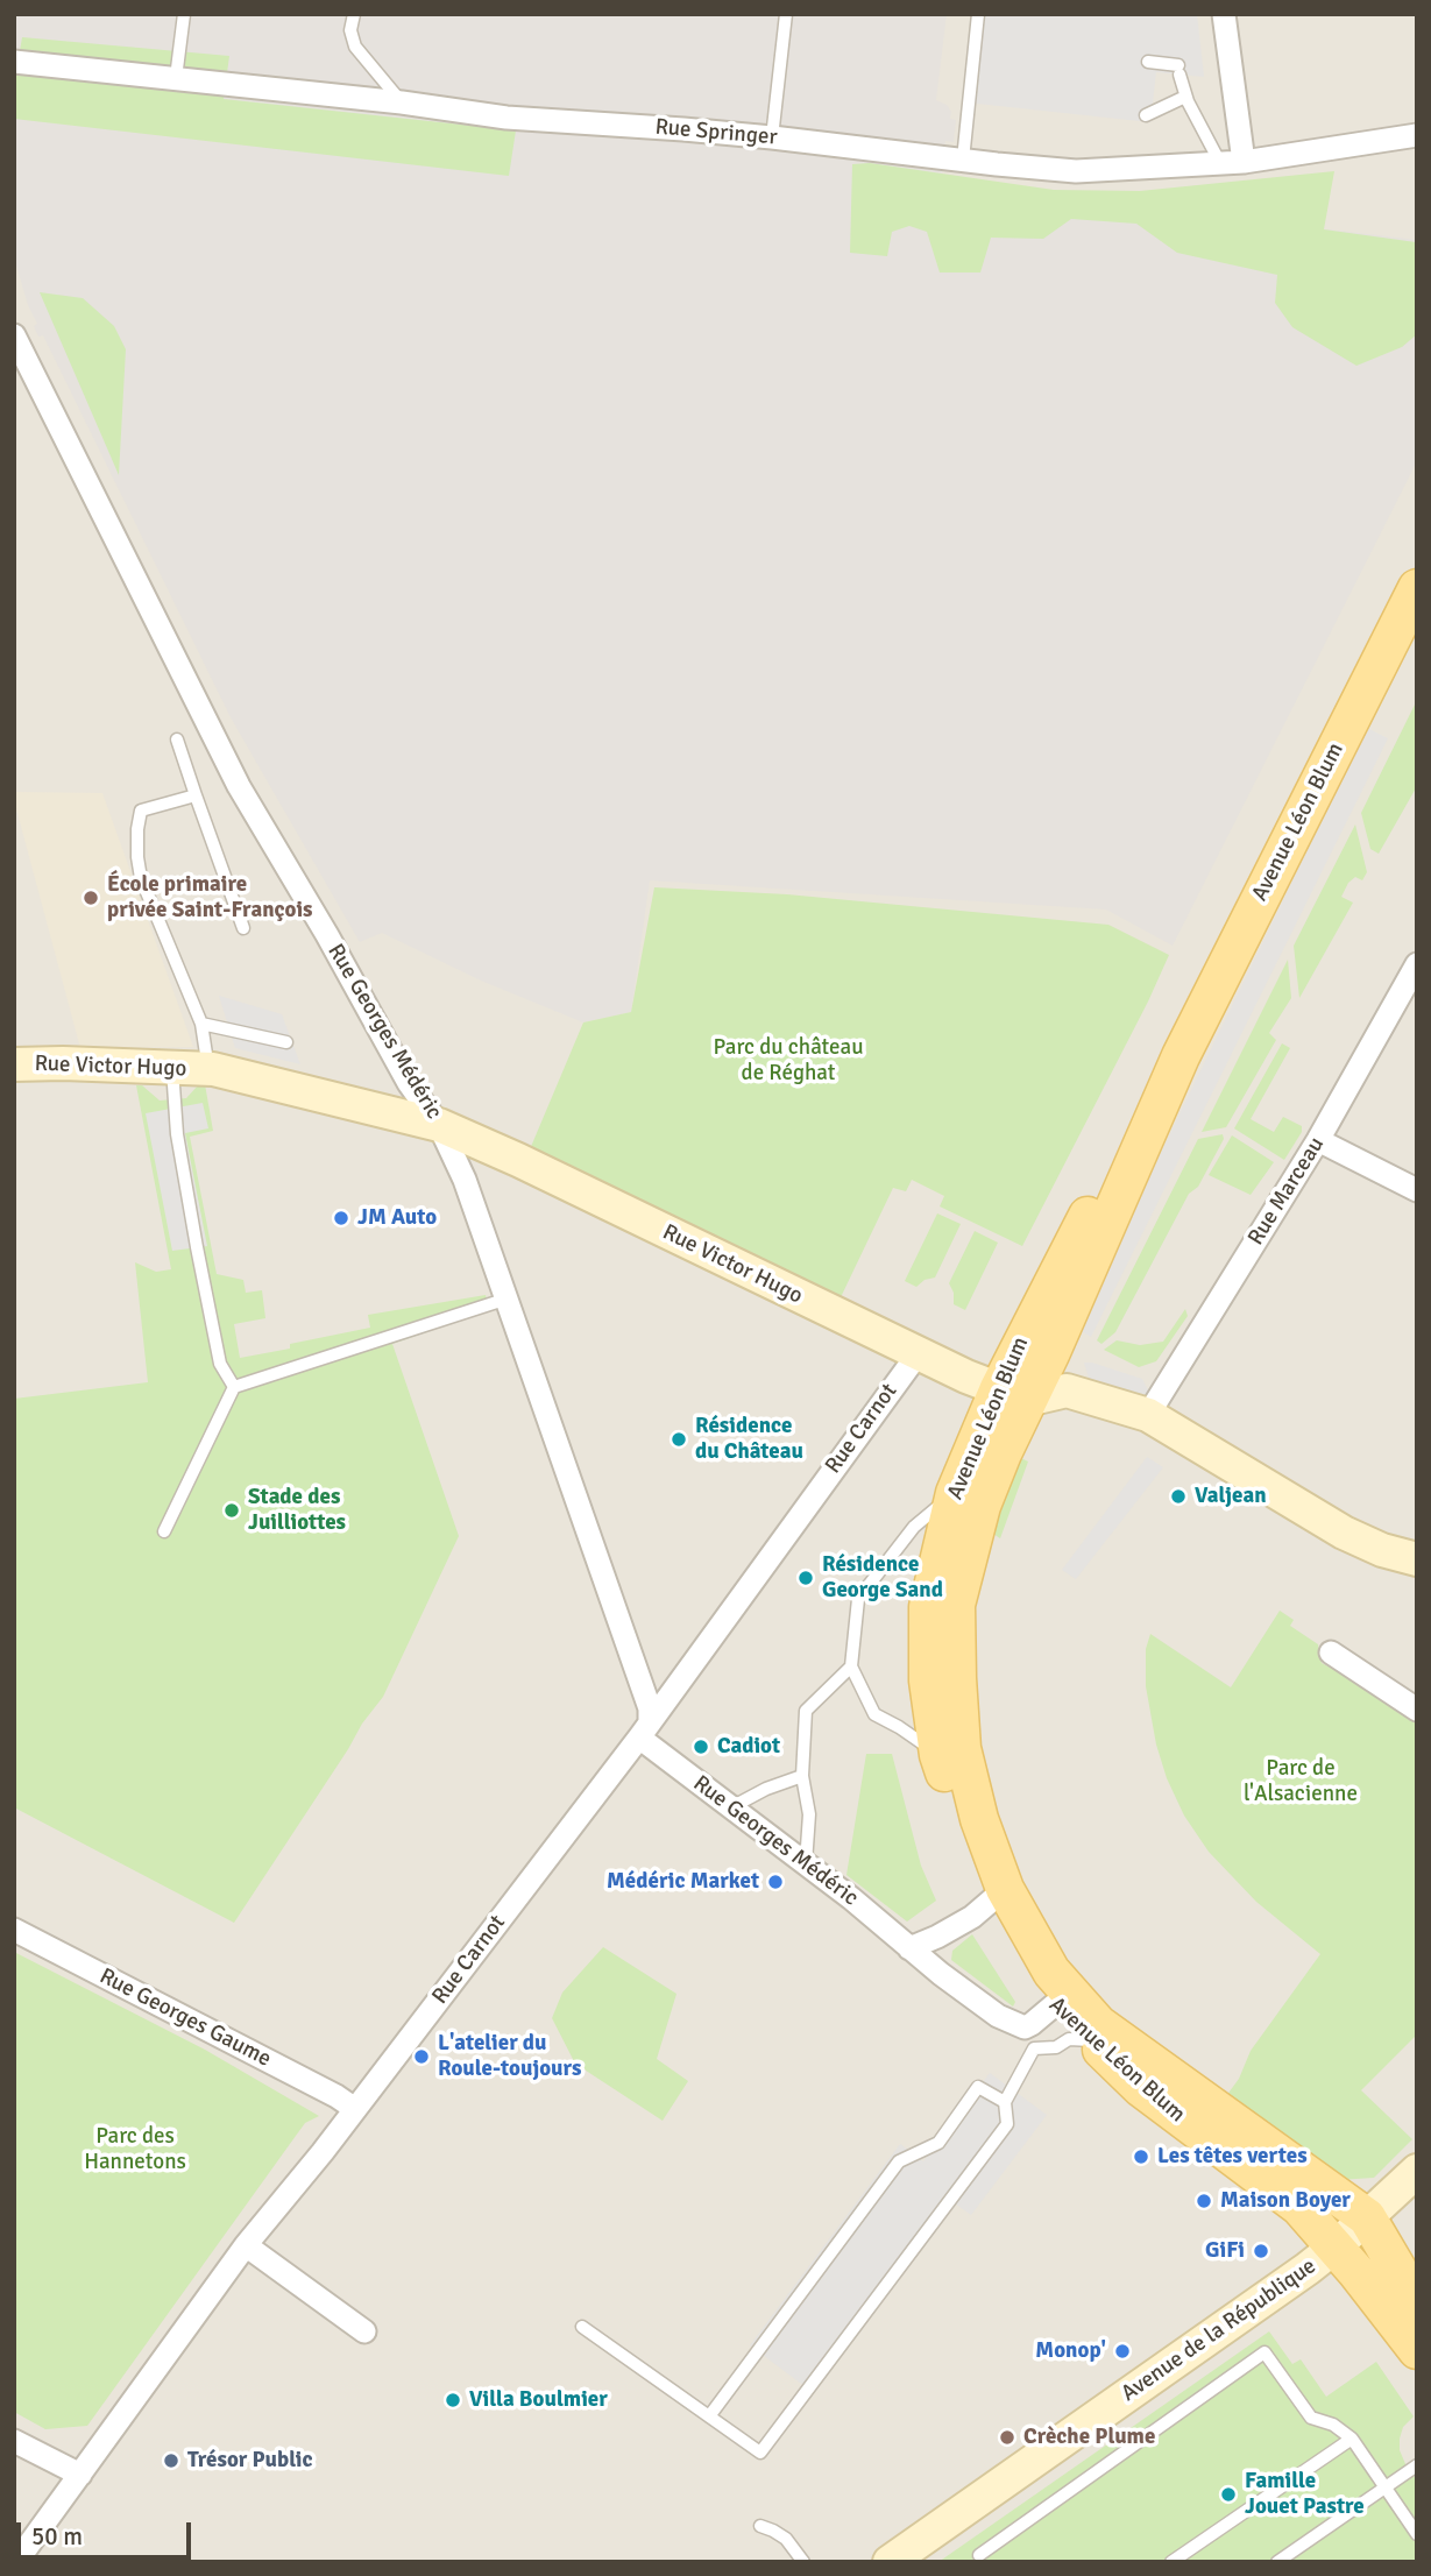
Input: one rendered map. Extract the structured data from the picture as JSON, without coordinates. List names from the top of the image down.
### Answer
{
  "streets": {
    "main road": ["Avenue Léon Blum"],
    "street": [
      "Rue Springer",
      "Rue Georges Médéric",
      "Rue Victor Hugo",
      "Rue Marceau",
      "Rue Carnot",
      "Rue Georges Gaume",
      "Avenue de la République"
    ]
  },
  "crossings": [
    ["Avenue Léon Blum", "Rue Georges Médéric"],
    ["Avenue Léon Blum", "Rue Victor Hugo"],
    ["Avenue Léon Blum", "Avenue de la République"],
    ["Rue Georges Médéric", "Rue Victor Hugo"],
    ["Rue Georges Médéric", "Rue Carnot"],
    ["Rue Victor Hugo", "Rue Carnot"],
    ["Rue Carnot", "Rue Georges Gaume"]
  ],
  "parks": ["Parc du château de Réghat", "Parc de l'Alsacienne", "Parc des Hannetons"],
  "places": [
    "École primaire privée Saint-François",
    "JM Auto",
    "Résidence du Château",
    "Valjean",
    "Stade des Juilliottes",
    "Résidence George Sand",
    "Cadiot",
    "Médéric Market",
    "L'atelier du Roule-toujours",
    "Les têtes vertes",
    "Maison Boyer",
    "GiFi",
    "Monop'",
    "Villa Boulmier",
    "Crèche Plume",
    "Trésor Public",
    "Famille Jouet Pastre"
  ],
  "scale_bar": "50 m"
}
